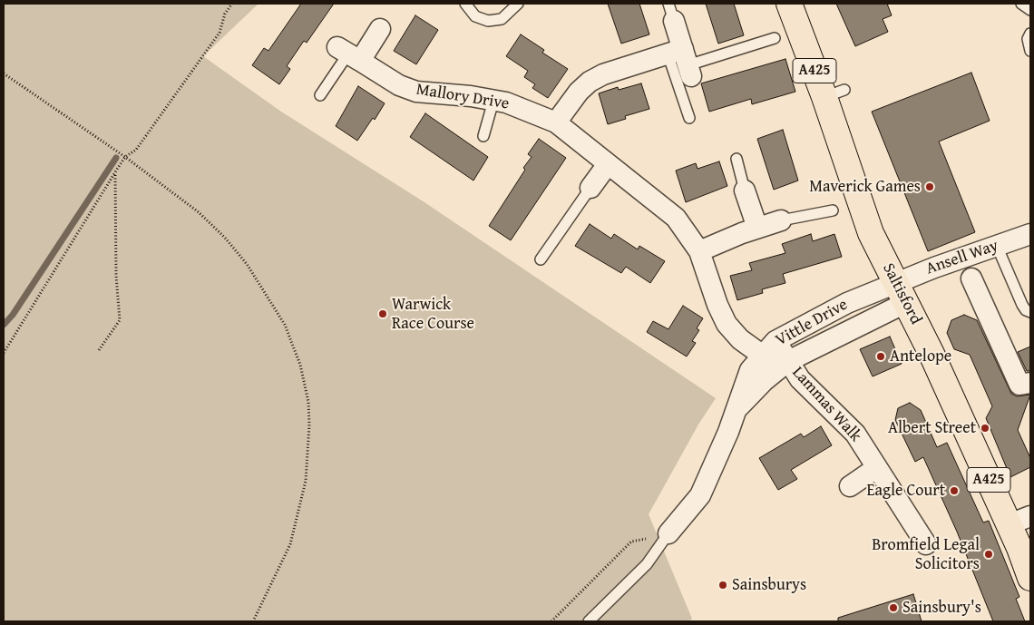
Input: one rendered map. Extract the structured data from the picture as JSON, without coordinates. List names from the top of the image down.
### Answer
{
  "streets": {
    "main road": ["A425", "Saltisford"],
    "street": [
      "Mallory Drive",
      "Ansell Way",
      "Vittle Drive",
      "Lammas Walk"
    ]
  },
  "crossings": [
    ["Mallory Drive", "Vittle Drive"],
    ["Mallory Drive", "Lammas Walk"],
    ["Ansell Way", "Saltisford"],
    ["Ansell Way", "Vittle Drive"],
    ["Saltisford", "Vittle Drive"],
    ["Vittle Drive", "Lammas Walk"]
  ],
  "places": [
    "Maverick Games",
    "Warwick Race Course",
    "Antelope",
    "Albert Street",
    "Eagle Court",
    "Bromfield Legal Solicitors",
    "Sainsburys",
    "Sainsbury's"
  ]
}
